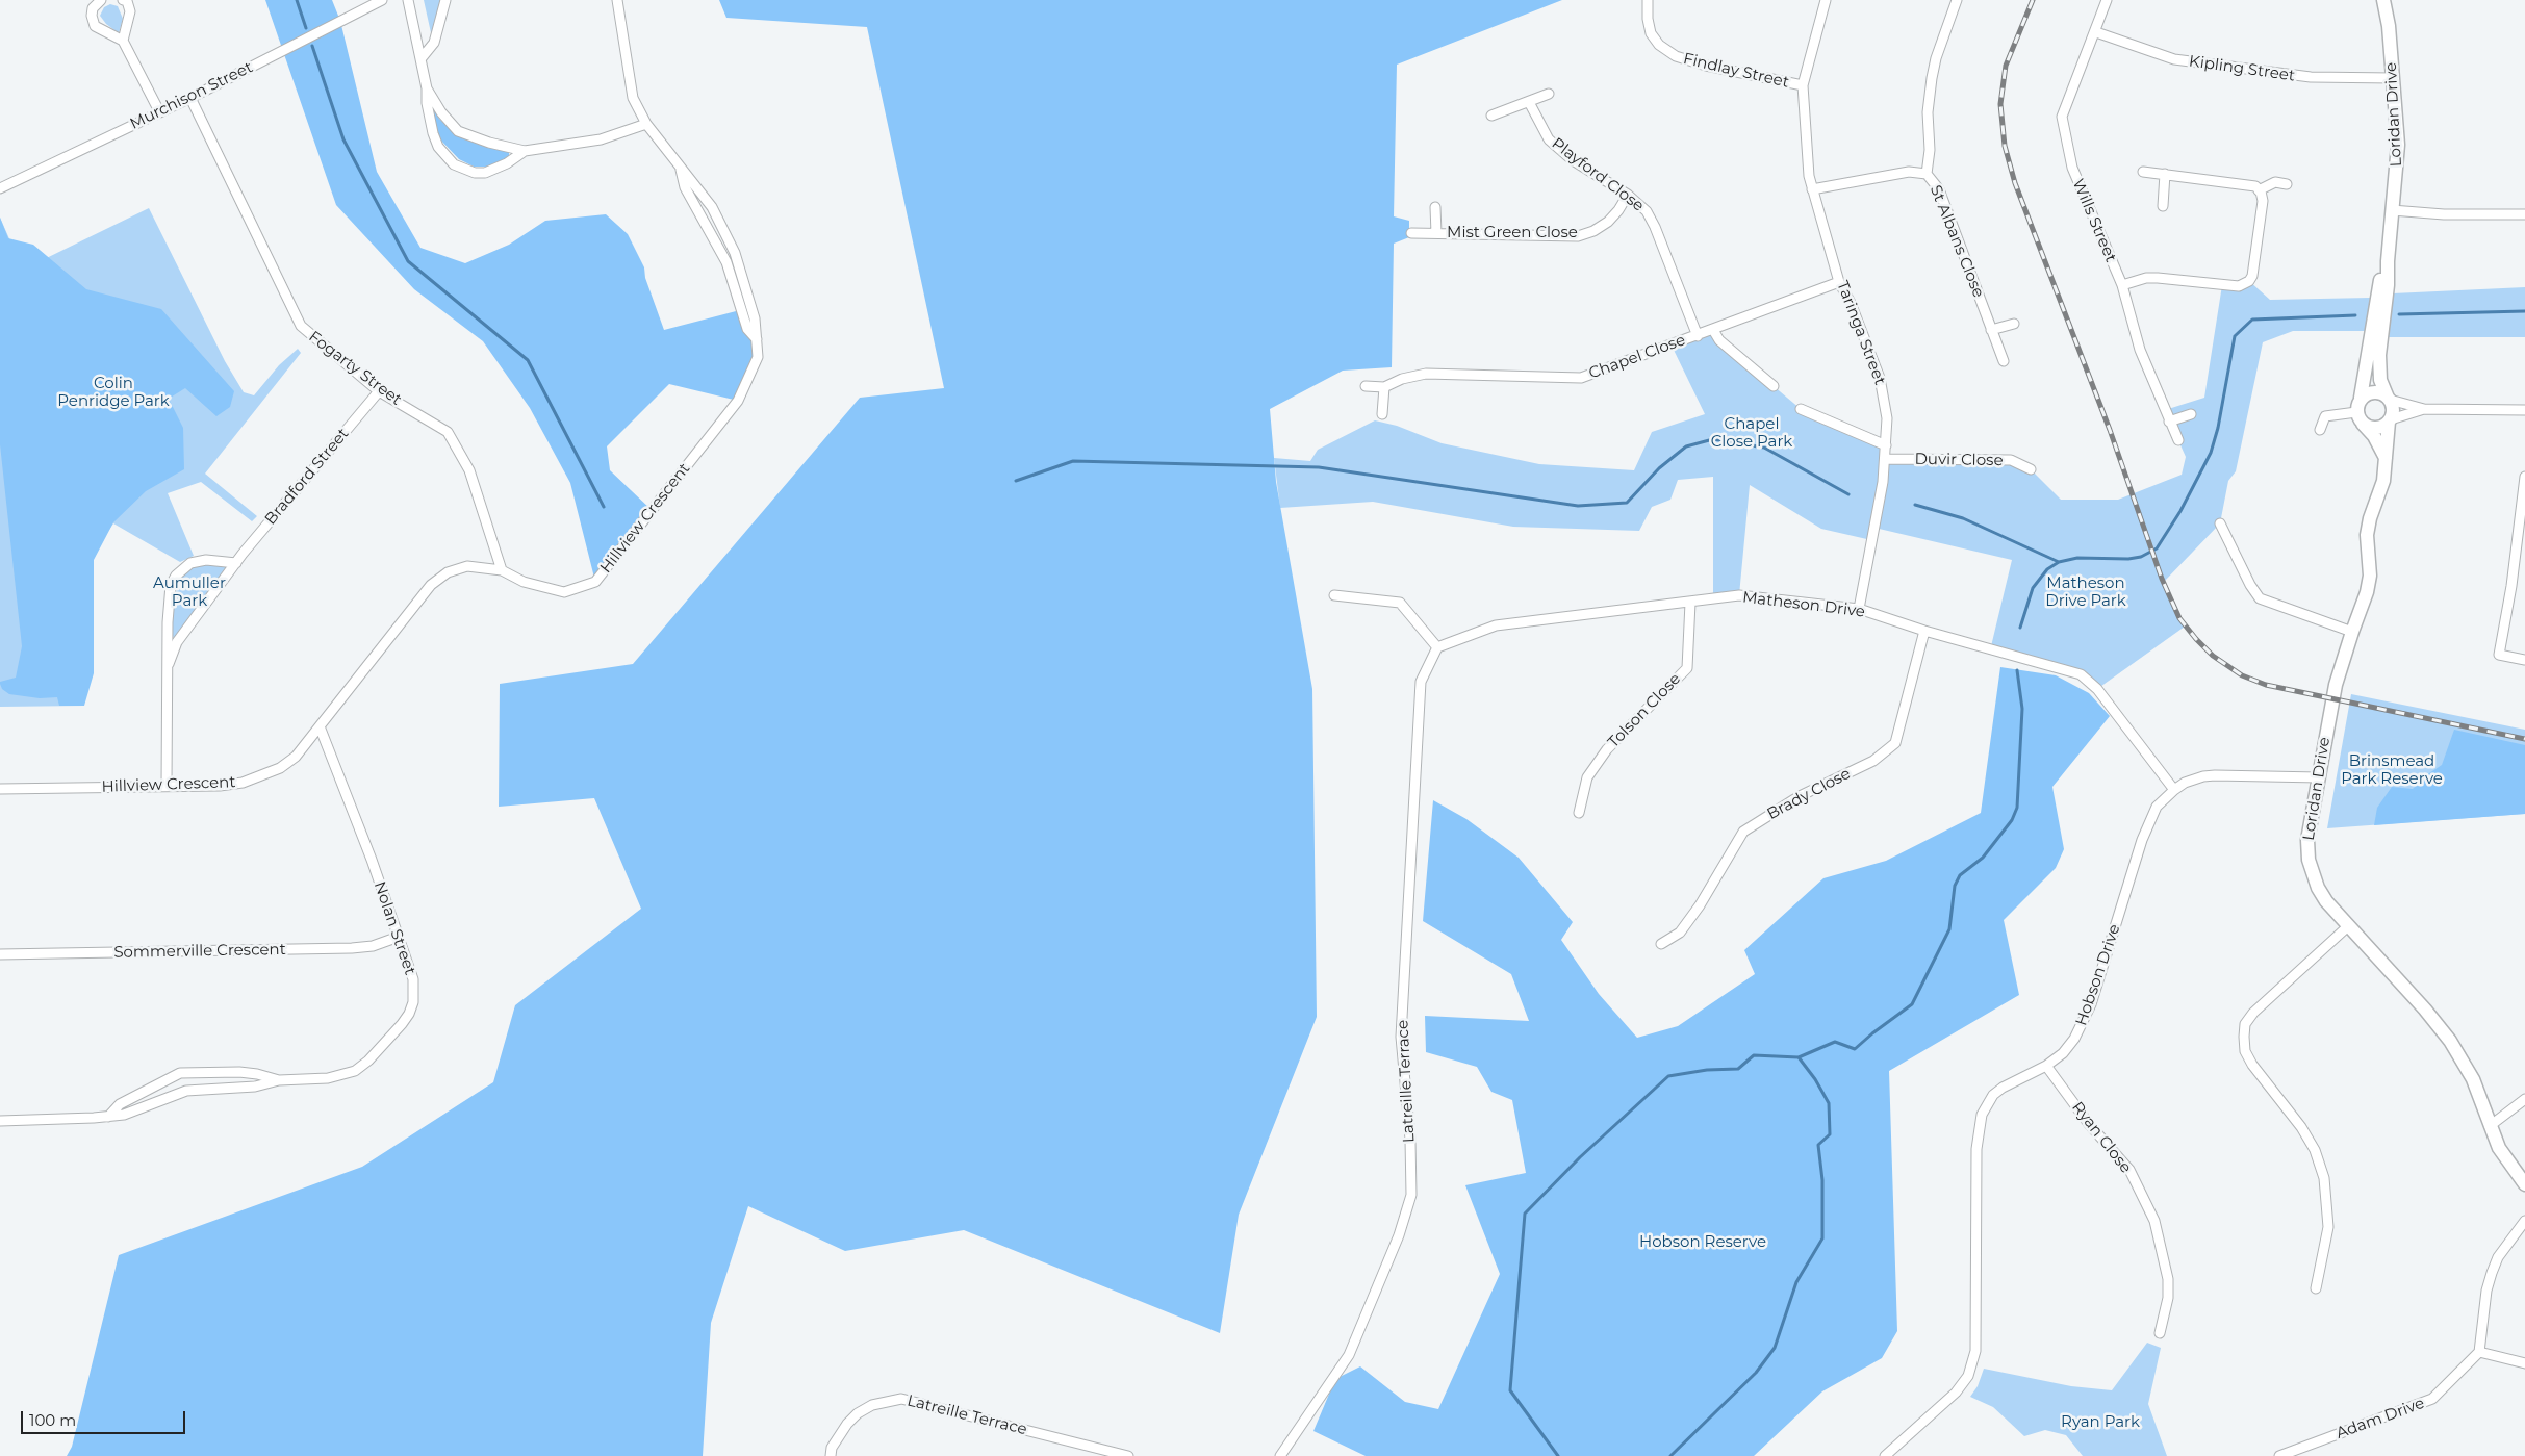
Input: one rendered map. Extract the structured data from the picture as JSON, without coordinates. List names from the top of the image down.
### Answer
{
  "streets": {
    "street": [
      "Kipling Street",
      "Findlay Street",
      "Murchison Street",
      "Loridan Drive",
      "Playford Close",
      "Wills Street",
      "Mist Green Close",
      "St Albans Close",
      "Taringa Street",
      "Chapel Close",
      "Fogarty Street",
      "Duvir Close",
      "Bradford Street",
      "Hillview Crescent",
      "Matheson Drive",
      "Tolson Close",
      "Brady Close",
      "Nolan Street",
      "Sommerville Crescent",
      "Hobson Drive",
      "Latreille Terrace",
      "Ryan Close",
      "Adam Drive"
    ]
  },
  "crossings": [
    ["Kipling Street", "Loridan Drive"],
    ["Kipling Street", "Wills Street"],
    ["Findlay Street", "Taringa Street"],
    ["Murchison Street", "Fogarty Street"],
    ["Loridan Drive", "Hobson Drive"],
    ["Playford Close", "Mist Green Close"],
    ["Playford Close", "Chapel Close"],
    ["Taringa Street", "Chapel Close"],
    ["Taringa Street", "Duvir Close"],
    ["Taringa Street", "Matheson Drive"],
    ["Fogarty Street", "Bradford Street"],
    ["Fogarty Street", "Hillview Crescent"],
    ["Bradford Street", "Hillview Crescent"],
    ["Hillview Crescent", "Nolan Street"],
    ["Matheson Drive", "Tolson Close"],
    ["Matheson Drive", "Brady Close"],
    ["Matheson Drive", "Hobson Drive"],
    ["Matheson Drive", "Latreille Terrace"],
    ["Nolan Street", "Sommerville Crescent"],
    ["Hobson Drive", "Ryan Close"]
  ],
  "parks": [
    "Colin Penridge Park",
    "Chapel Close Park",
    "Aumuller Park",
    "Matheson Drive Park",
    "Brinsmead Park Reserve",
    "Hobson Reserve",
    "Ryan Park"
  ],
  "scale_bar": "100 m"
}
